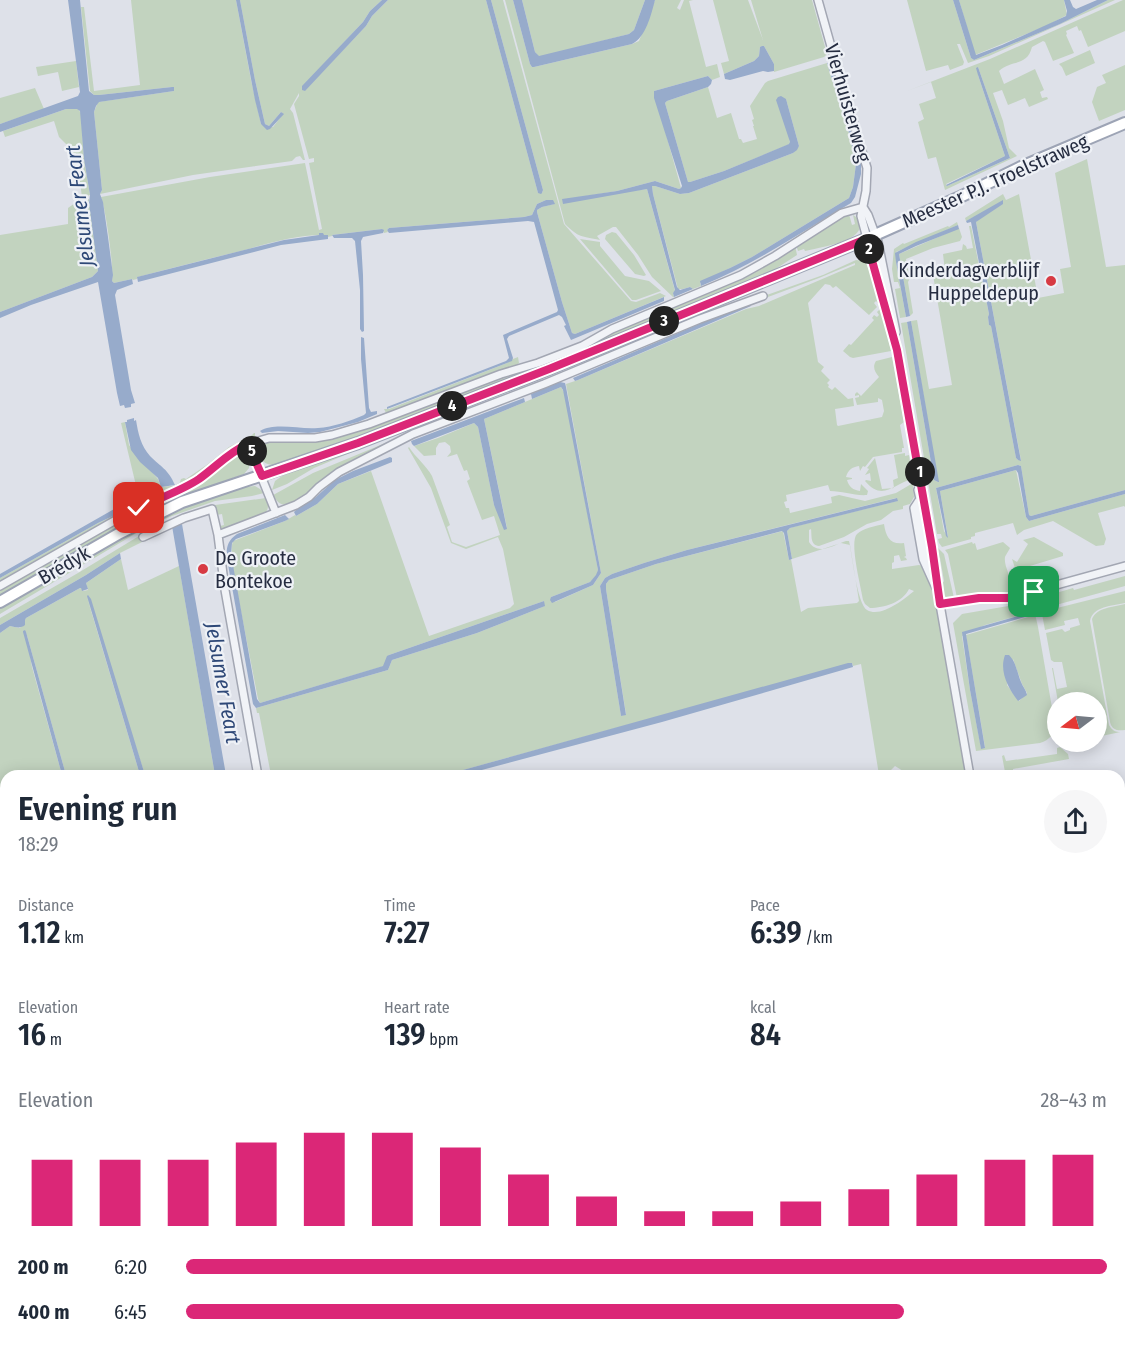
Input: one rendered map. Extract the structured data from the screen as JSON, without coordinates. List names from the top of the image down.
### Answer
{
  "streets": {
    "main road": ["Meester P.J. Troelstraweg", "Brédyk"],
    "street": ["Vierhuisterweg"]
  },
  "crossings": [
    ["Meester P.J. Troelstraweg", "Brédyk"]
  ],
  "water": ["Jelsumer Feart"],
  "places": ["Kinderdagverblijf Huppeldepup", "De Groote Bontekoe"],
  "north": "left",
  "page": {
    "pins": [
      "2",
      "3",
      "4",
      "5",
      "1"
    ],
    "heading": ["Evening run", "18:29"],
    "stats": [
      ["Distance", "1.12 km"],
      ["Time", "7:27"],
      ["Pace", "6:39 /km"],
      ["Elevation", "16 m"],
      ["Heart rate", "139 bpm"],
      ["kcal", "84"]
    ],
    "chart": ["Elevation", "28–43 m"],
    "list": [
      {
        "name": "200 m",
        "note": "6:20"
      },
      {
        "name": "400 m",
        "note": "6:45"
      }
    ]
  }
}
